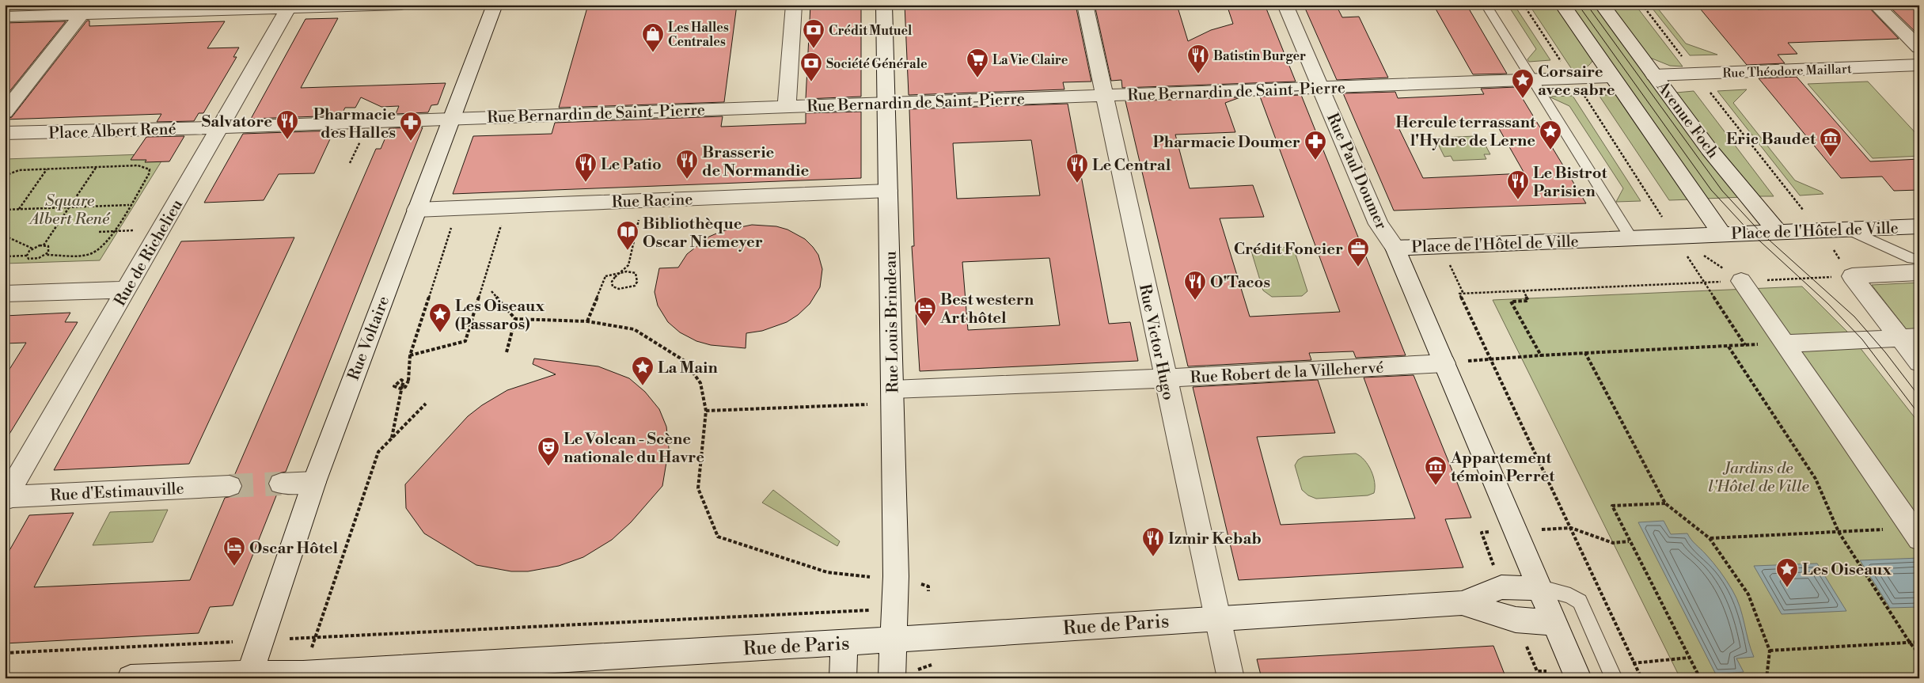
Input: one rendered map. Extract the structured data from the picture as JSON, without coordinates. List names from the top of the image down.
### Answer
{
  "streets": {
    "street": [
      "Rue Théodore Maillart",
      "Rue Bernardin de Saint-Pierre",
      "Avenue Foch",
      "Place Albert René",
      "Rue Paul Doumer",
      "Rue Racine",
      "Place de l'Hôtel de Ville",
      "Rue de Richelieu",
      "Rue Louis Brindeau",
      "Rue Voltaire",
      "Rue Victor Hugo",
      "Rue Robert de la Villehervé",
      "Rue d'Estimauville",
      "Rue de Paris"
    ]
  },
  "crossings": [
    ["Rue Théodore Maillart", "Avenue Foch"],
    ["Rue Bernardin de Saint-Pierre", "Place Albert René"],
    ["Rue Bernardin de Saint-Pierre", "Rue Paul Doumer"],
    ["Rue Bernardin de Saint-Pierre", "Rue de Richelieu"],
    ["Rue Bernardin de Saint-Pierre", "Rue Louis Brindeau"],
    ["Rue Bernardin de Saint-Pierre", "Rue Voltaire"],
    ["Rue Bernardin de Saint-Pierre", "Rue Victor Hugo"],
    ["Avenue Foch", "Place de l'Hôtel de Ville"],
    ["Place Albert René", "Rue de Richelieu"],
    ["Rue Paul Doumer", "Place de l'Hôtel de Ville"],
    ["Rue Racine", "Rue Louis Brindeau"],
    ["Rue Racine", "Rue Voltaire"],
    ["Place de l'Hôtel de Ville", "Rue Robert de la Villehervé"],
    ["Place de l'Hôtel de Ville", "Rue de Paris"],
    ["Rue de Richelieu", "Rue d'Estimauville"],
    ["Rue Louis Brindeau", "Rue Robert de la Villehervé"],
    ["Rue Louis Brindeau", "Rue de Paris"],
    ["Rue Voltaire", "Rue de Paris"],
    ["Rue Victor Hugo", "Rue Robert de la Villehervé"],
    ["Rue Victor Hugo", "Rue de Paris"]
  ],
  "parks": ["Square Albert René", "Jardins de l'Hôtel de Ville"],
  "places": {
    "bank": ["Crédit Mutuel", "Société Générale"],
    "shop": ["Les Halles Centrales"],
    "restaurant": [
      "Batistin Burger",
      "Salvatore",
      "Brasserie de Normandie",
      "Le Patio",
      "Le Central",
      "Le Bistrot Parisien",
      "O'Tacos",
      "Izmir Kebab"
    ],
    "supermarket": ["La Vie Claire"],
    "place": [
      "Corsaire avec sabre",
      "Hercule terrassant l'Hydre de Lerne",
      "Les Oiseaux (Passaros)",
      "La Main",
      "Les Oiseaux"
    ],
    "pharmacy": ["Pharmacie des Halles", "Pharmacie Doumer"],
    "museum": ["Eric Baudet", "Appartement témoin Perret"],
    "library": ["Bibliothèque Oscar Niemeyer"],
    "office": ["Crédit Foncier"],
    "hotel": ["Best western Art hôtel", "Oscar Hôtel"],
    "theatre": ["Le Volcan - Scène nationale du Havre"]
  }
}
